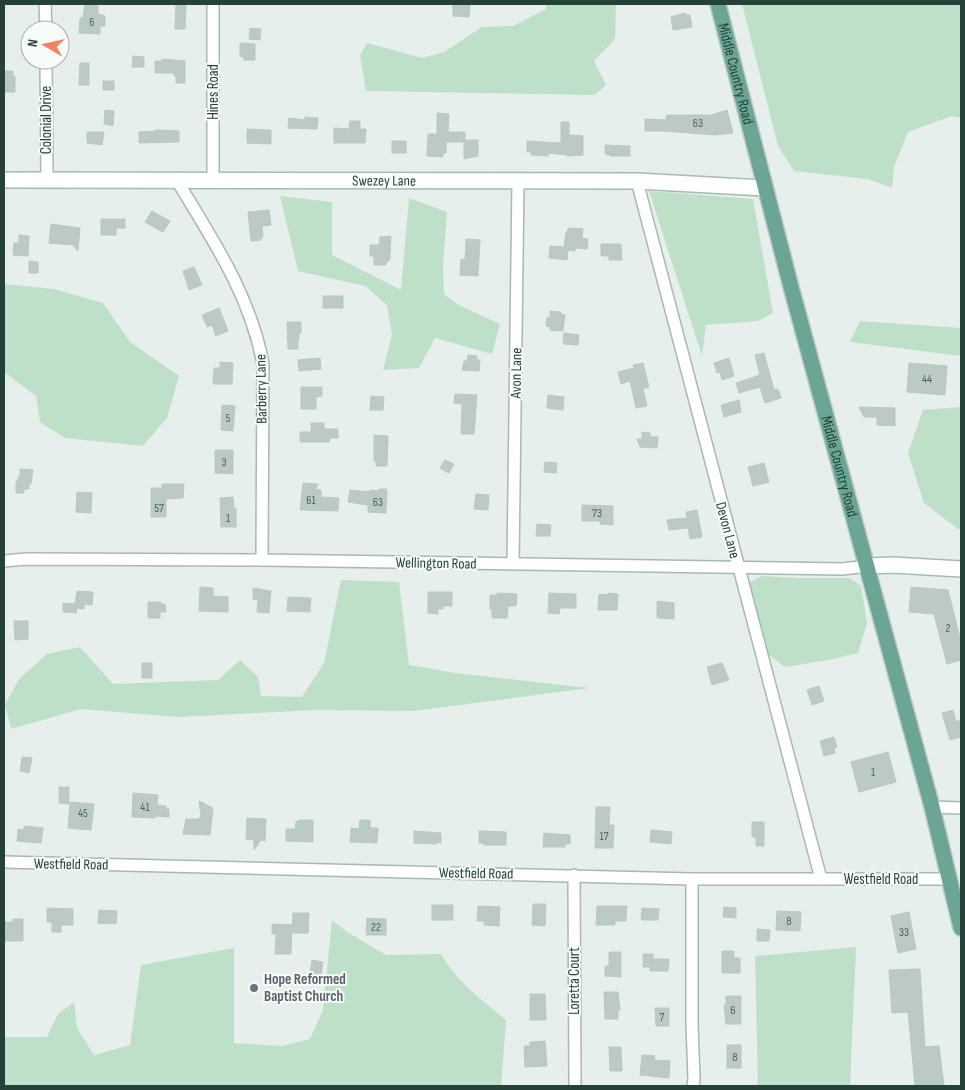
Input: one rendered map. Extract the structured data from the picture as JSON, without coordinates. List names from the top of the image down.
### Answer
{
  "streets": {
    "main road": ["Middle Country Road"],
    "street": [
      "Hines Road",
      "Colonial Drive",
      "Swezey Lane",
      "Avon Lane",
      "Barberry Lane",
      "Devon Lane",
      "Wellington Road",
      "Westfield Road",
      "Loretta Court"
    ]
  },
  "crossings": [
    ["Middle Country Road", "Swezey Lane"],
    ["Middle Country Road", "Wellington Road"],
    ["Middle Country Road", "Westfield Road"],
    ["Hines Road", "Swezey Lane"],
    ["Colonial Drive", "Swezey Lane"],
    ["Swezey Lane", "Avon Lane"],
    ["Swezey Lane", "Barberry Lane"],
    ["Swezey Lane", "Devon Lane"],
    ["Avon Lane", "Wellington Road"],
    ["Barberry Lane", "Wellington Road"],
    ["Devon Lane", "Wellington Road"],
    ["Devon Lane", "Westfield Road"],
    ["Westfield Road", "Loretta Court"]
  ],
  "places": ["Hope Reformed Baptist Church"],
  "house_numbers": [
    "6",
    "63",
    "44",
    "5",
    "3",
    "61",
    "63",
    "57",
    "73",
    "1",
    "2",
    "1",
    "41",
    "45",
    "17",
    "8",
    "22",
    "33",
    "6",
    "7",
    "8"
  ],
  "north": "left"
}
